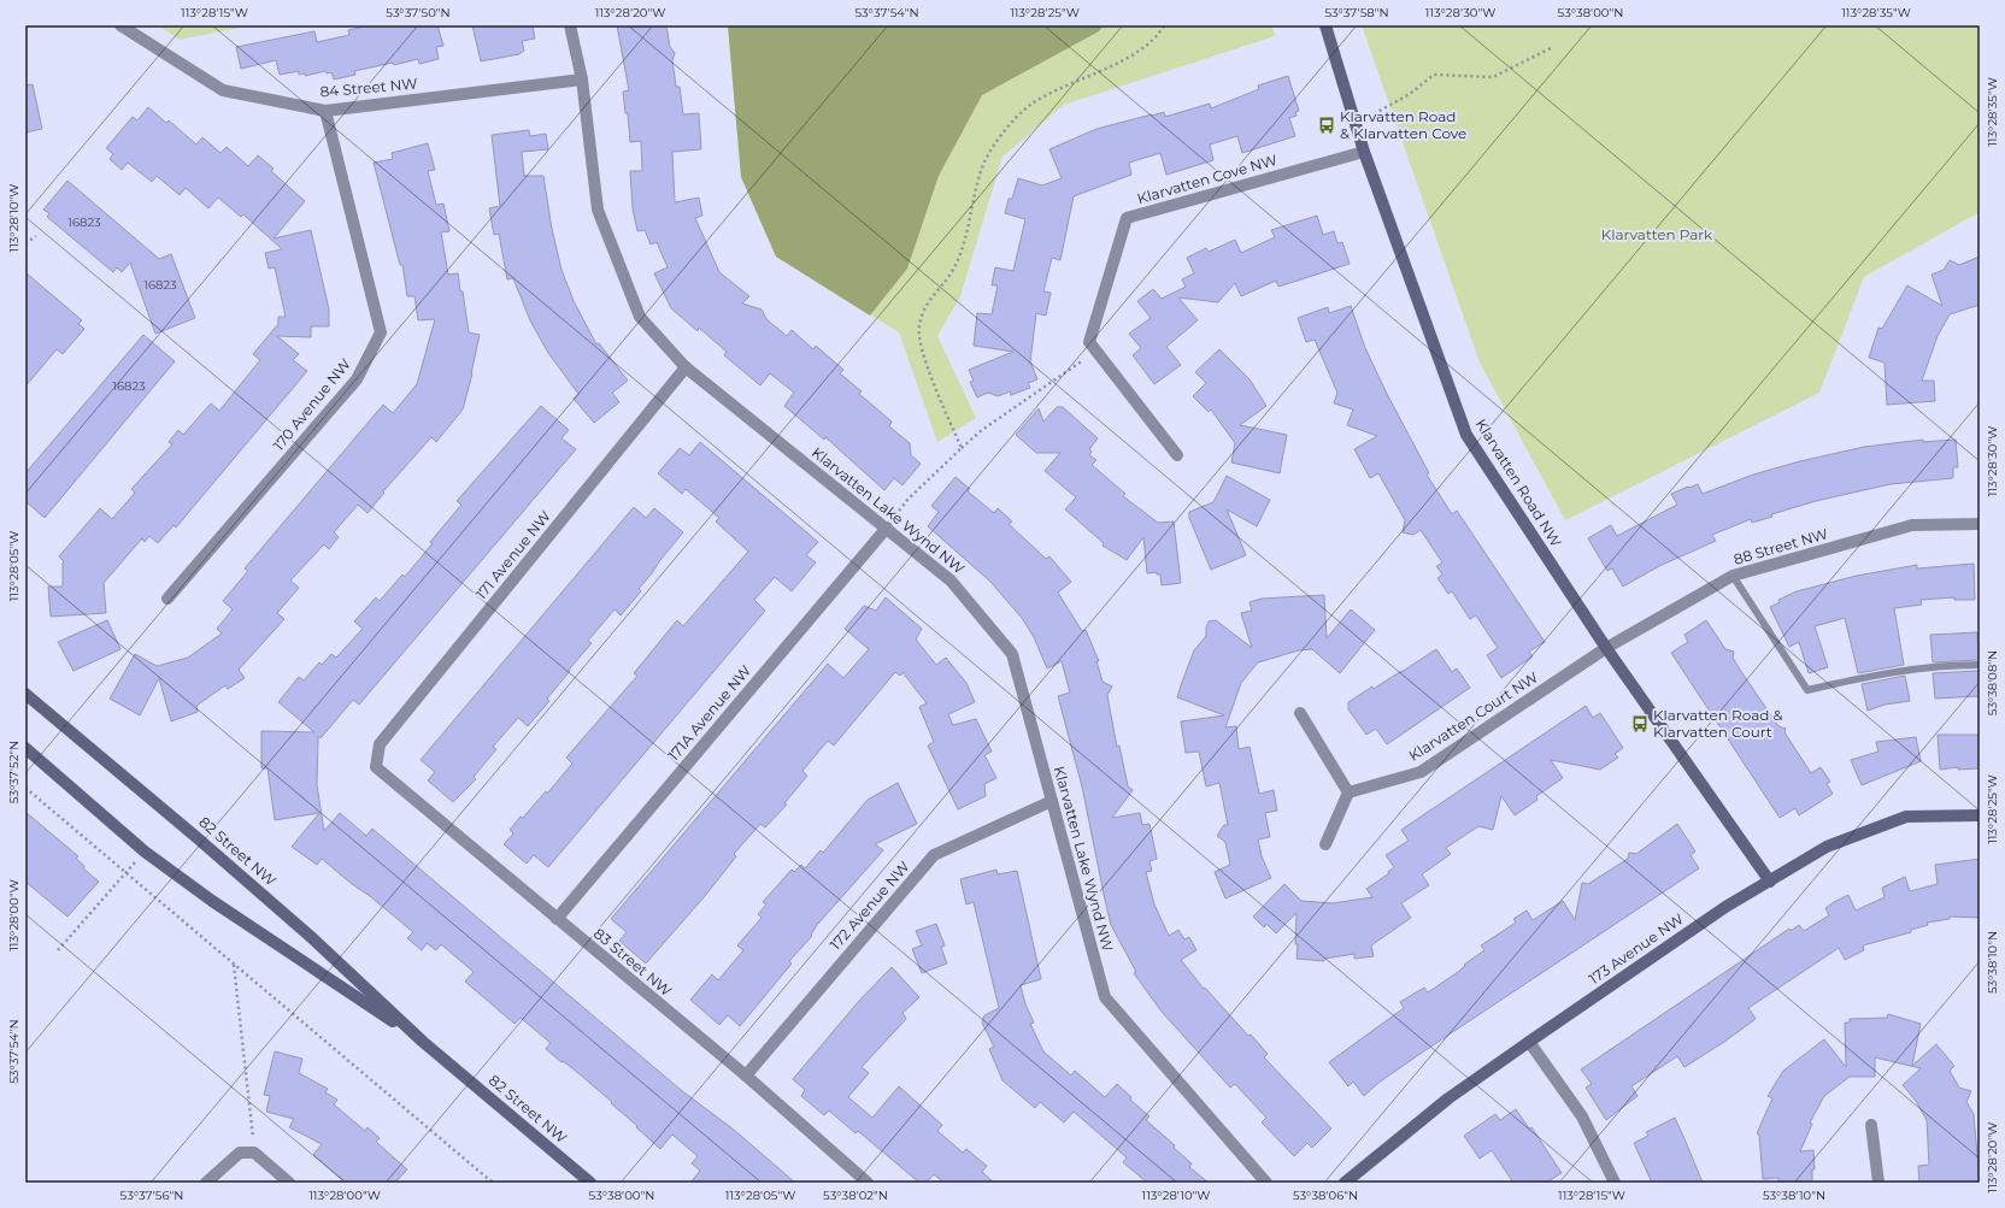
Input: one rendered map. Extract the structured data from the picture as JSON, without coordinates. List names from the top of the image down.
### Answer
{
  "streets": {
    "street": [
      "84 Street NW",
      "Klarvatten Cove NW",
      "170 Avenue NW",
      "Klarvatten Road NW",
      "Klarvatten Lake Wynd NW",
      "88 Street NW",
      "171 Avenue NW",
      "171A Avenue NW",
      "Klarvatten Court NW",
      "82 Street NW",
      "172 Avenue NW",
      "173 Avenue NW",
      "83 Street NW"
    ]
  },
  "crossings": [
    ["84 Street NW", "170 Avenue NW"],
    ["84 Street NW", "Klarvatten Lake Wynd NW"],
    ["Klarvatten Cove NW", "Klarvatten Road NW"],
    ["Klarvatten Road NW", "88 Street NW"],
    ["Klarvatten Road NW", "Klarvatten Court NW"],
    ["Klarvatten Road NW", "173 Avenue NW"],
    ["Klarvatten Lake Wynd NW", "171 Avenue NW"],
    ["Klarvatten Lake Wynd NW", "171A Avenue NW"],
    ["Klarvatten Lake Wynd NW", "172 Avenue NW"],
    ["88 Street NW", "Klarvatten Court NW"],
    ["171 Avenue NW", "83 Street NW"],
    ["171A Avenue NW", "83 Street NW"],
    ["172 Avenue NW", "83 Street NW"]
  ],
  "parks": ["Klarvatten Park"],
  "places": {
    "bus stop": ["Klarvatten Road & Klarvatten Cove", "Klarvatten Road & Klarvatten Court"]
  },
  "house_numbers": ["16823", "16823", "16823"],
  "coordinates": [
    "113°28'15\"W",
    "53°37'50\"N",
    "113°28'20\"W",
    "53°37'54\"N",
    "113°28'25\"W",
    "53°37'58\"N",
    "113°28'30\"W",
    "53°38'00\"N",
    "113°28'35\"W",
    "113°28'10\"W",
    "113°28'05\"W",
    "53°38'08\"N",
    "53°37'52\"N",
    "113°28'00\"W",
    "53°38'10\"N",
    "53°37'56\"N",
    "53°38'02\"N",
    "53°38'06\"N"
  ]
}
